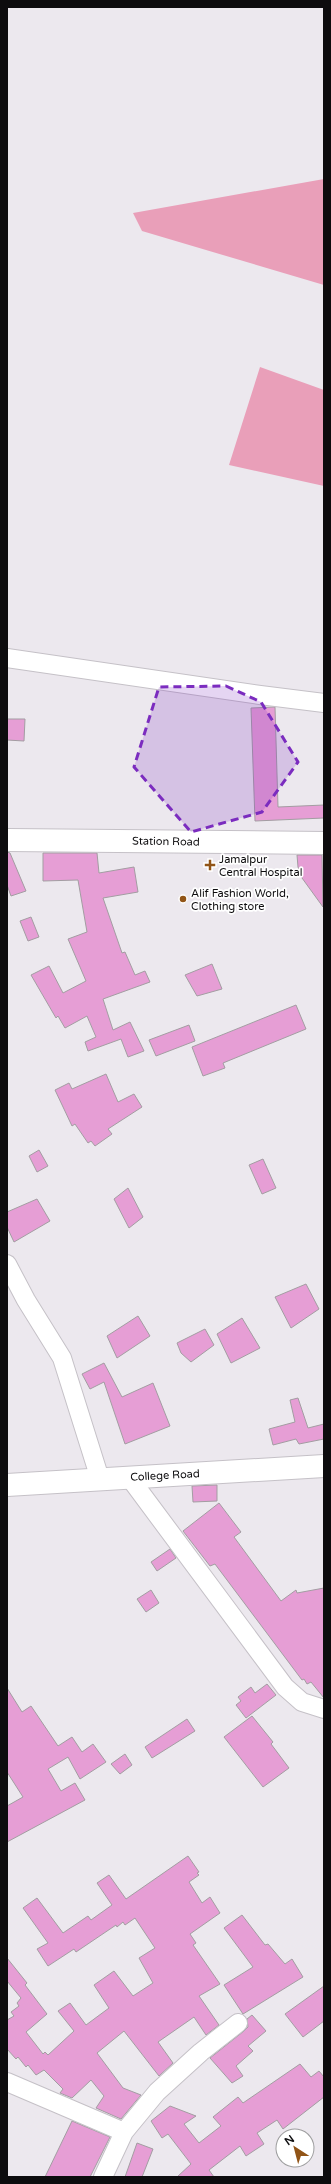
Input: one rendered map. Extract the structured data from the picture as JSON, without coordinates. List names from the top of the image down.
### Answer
{
  "streets": {
    "main road": ["Station Road", "College Road"]
  },
  "places": {
    "health": ["Jamalpur Central Hospital"],
    "other": ["Alif Fashion World, Clothing store"]
  },
  "north": "top left"
}
